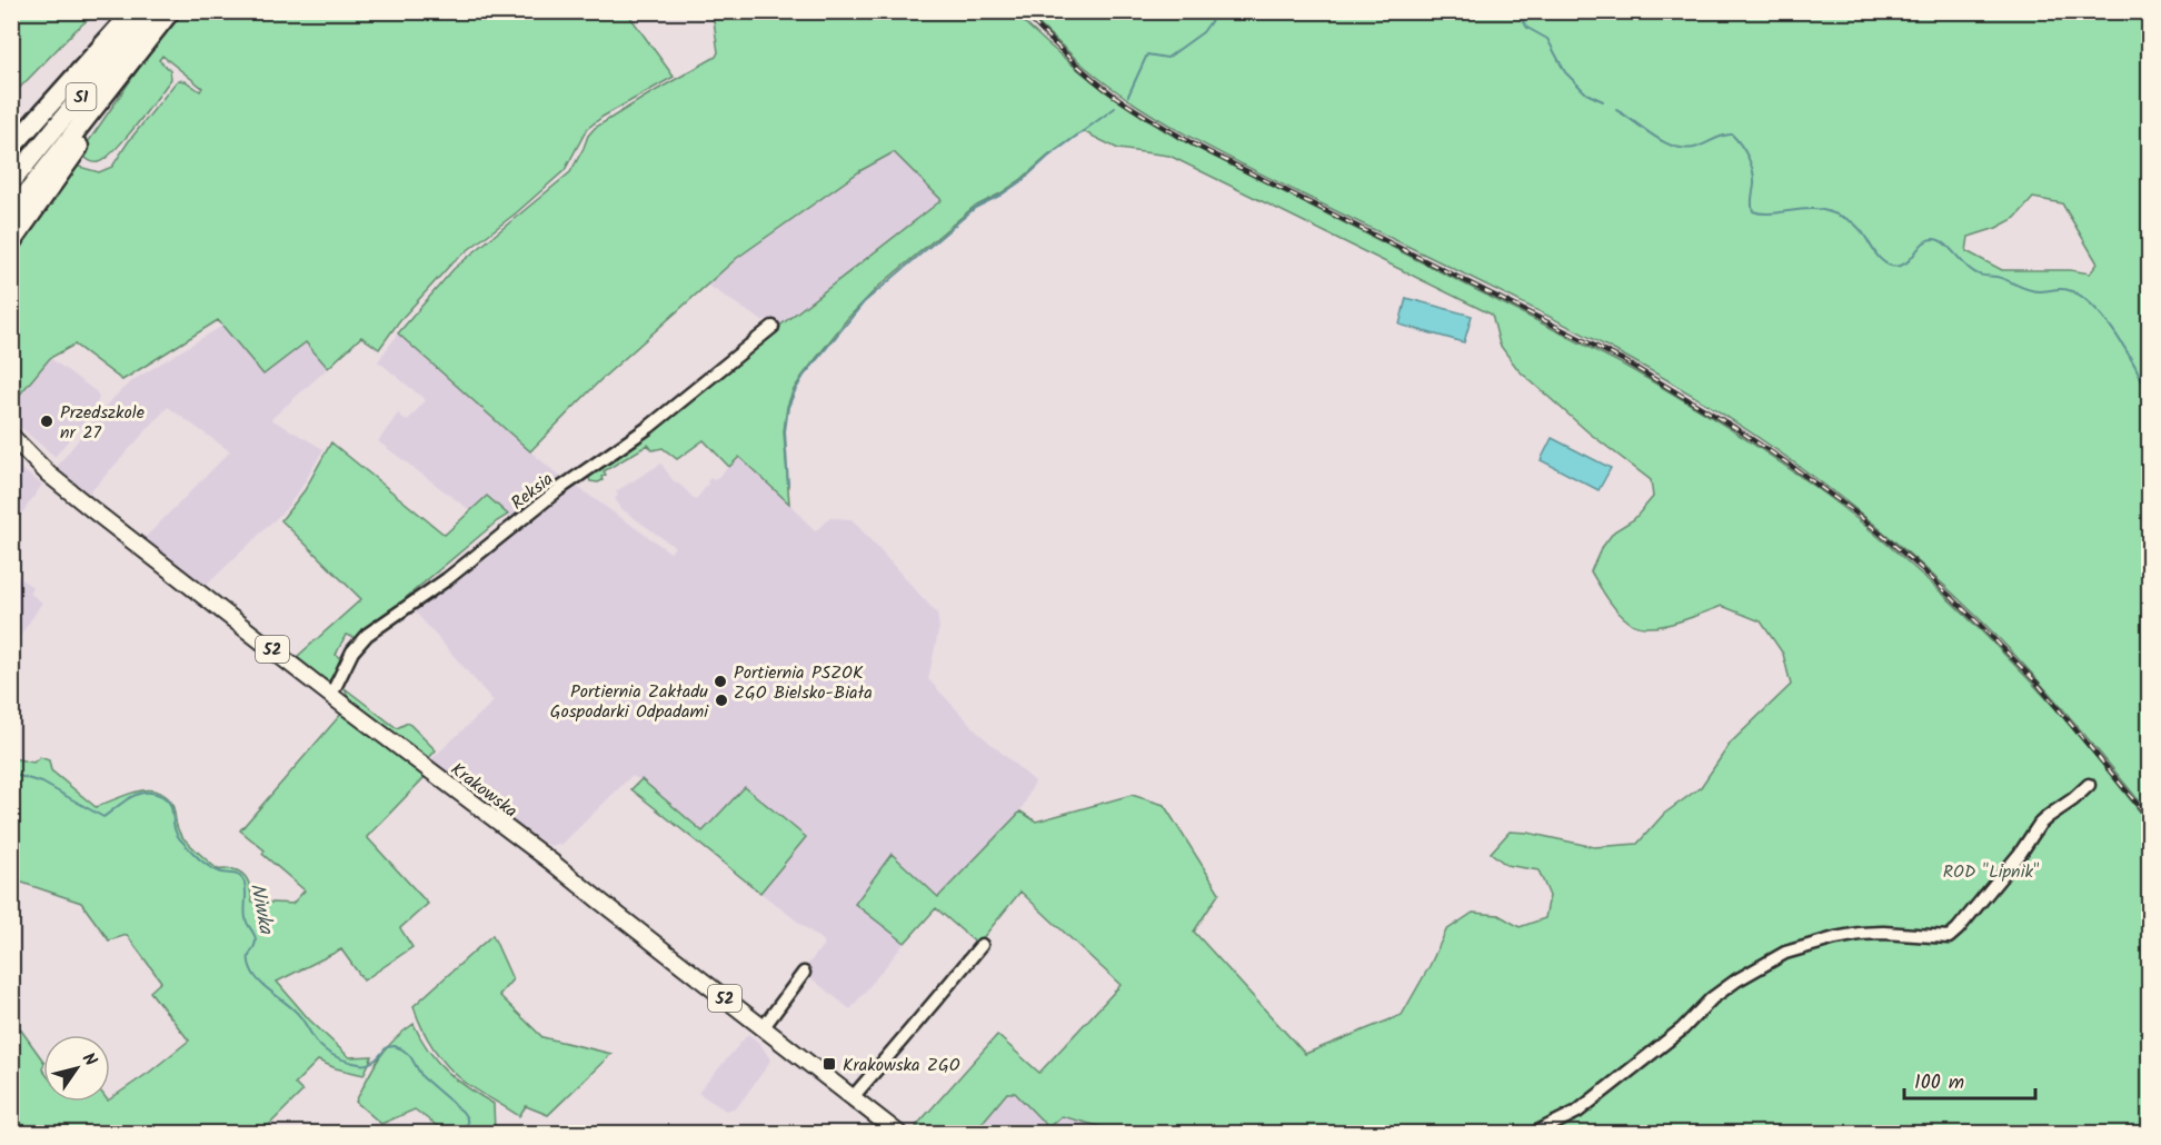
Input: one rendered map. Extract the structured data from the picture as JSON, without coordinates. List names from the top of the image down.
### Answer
{
  "streets": {
    "highway": ["S1"],
    "main road": ["52", "Krakowska"],
    "street": ["Reksia"]
  },
  "crossings": [
    ["Reksia", "Krakowska"]
  ],
  "water": ["Niwka"],
  "parks": ["ROD \"Lipnik\""],
  "places": {
    "other": ["Przedszkole nr 27", "Portiernia PSZOK ZGO Bielsko-Biała", "Portiernia Zakładu Gospodarki Odpadami"],
    "transit": ["Krakowska ZGO"]
  },
  "scale_bar": "100 m",
  "north": "top right"
}
